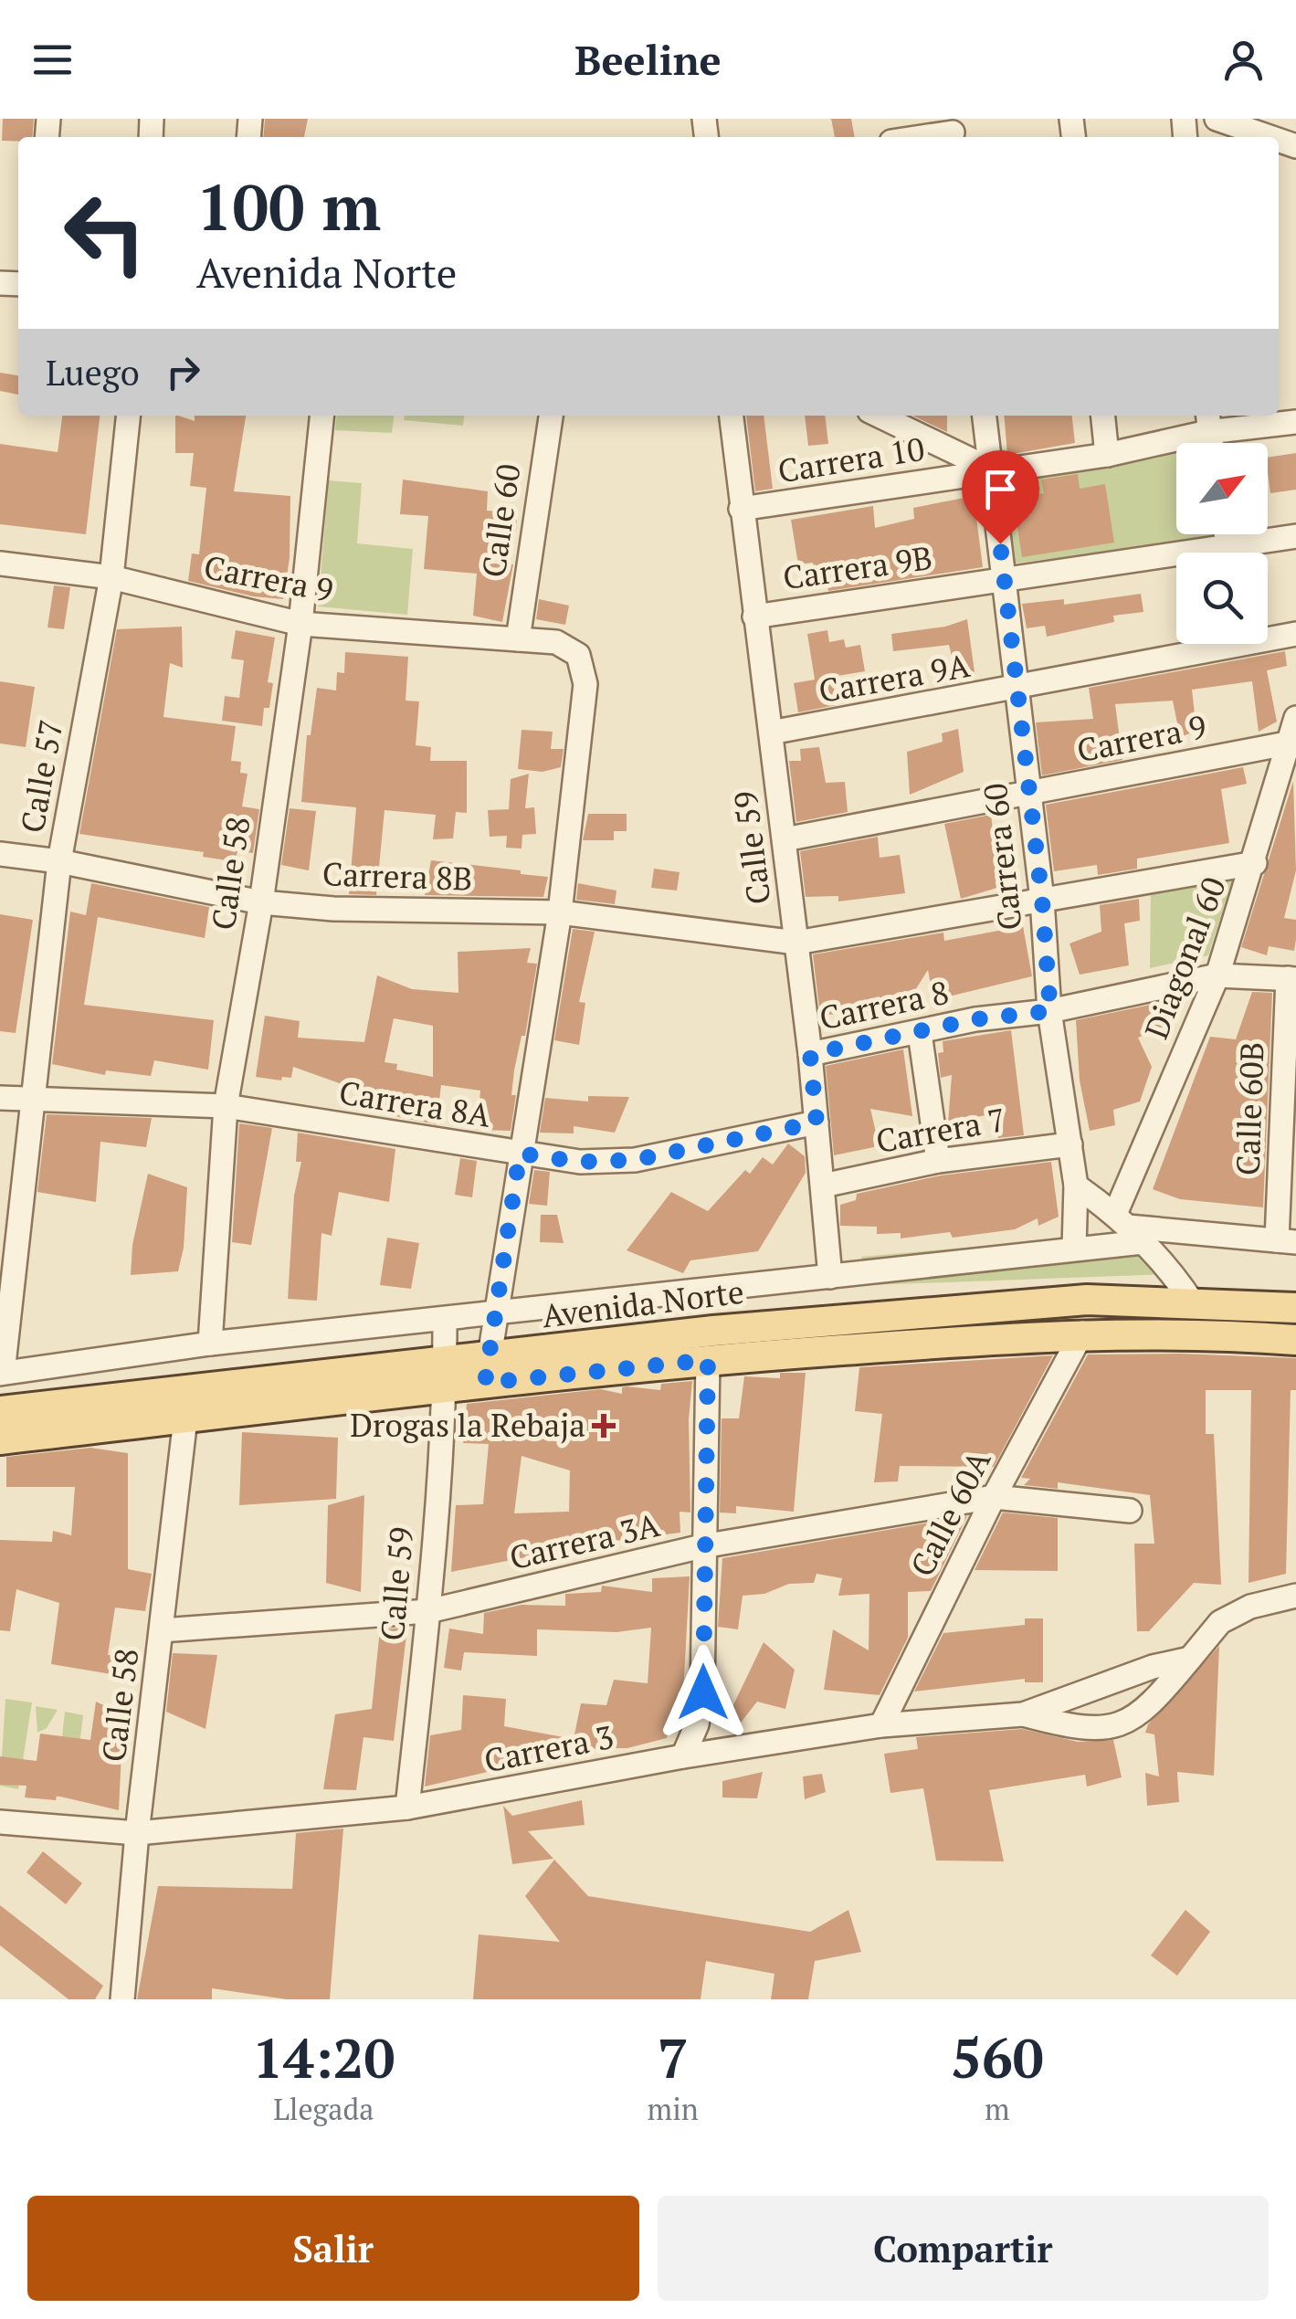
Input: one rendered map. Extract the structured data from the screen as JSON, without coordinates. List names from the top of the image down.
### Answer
{
  "streets": {
    "main road": ["Avenida Norte"],
    "street": [
      "Carrera 10",
      "Calle 60",
      "Carrera 9B",
      "Carrera 9",
      "Carrera 9A",
      "Calle 57",
      "Calle 59",
      "Carrera 60",
      "Calle 58",
      "Carrera 8B",
      "Diagonal 60",
      "Carrera 8",
      "Carrera 8A",
      "Calle 60B",
      "Carrera 7",
      "Calle 60A",
      "Carrera 3A",
      "Carrera 3"
    ]
  },
  "crossings": [
    ["Carrera 10", "Calle 59"],
    ["Carrera 10", "Carrera 60"],
    ["Calle 60", "Carrera 9"],
    ["Carrera 9B", "Calle 59"],
    ["Carrera 9B", "Carrera 60"],
    ["Carrera 9", "Calle 57"],
    ["Carrera 9", "Calle 59"],
    ["Carrera 9", "Carrera 60"],
    ["Carrera 9", "Calle 58"],
    ["Carrera 9", "Carrera 8B"],
    ["Carrera 9", "Diagonal 60"],
    ["Carrera 9A", "Calle 59"],
    ["Carrera 9A", "Carrera 60"],
    ["Calle 57", "Carrera 8B"],
    ["Calle 57", "Carrera 8A"],
    ["Calle 57", "Avenida Norte"],
    ["Calle 59", "Carrera 8B"],
    ["Calle 59", "Carrera 8"],
    ["Calle 59", "Carrera 8A"],
    ["Calle 59", "Carrera 7"],
    ["Calle 59", "Avenida Norte"],
    ["Calle 59", "Carrera 3A"],
    ["Calle 59", "Carrera 3"],
    ["Carrera 60", "Carrera 8"],
    ["Carrera 60", "Carrera 7"],
    ["Carrera 60", "Avenida Norte"],
    ["Calle 58", "Carrera 8B"],
    ["Calle 58", "Carrera 8A"],
    ["Calle 58", "Avenida Norte"],
    ["Calle 58", "Carrera 3A"],
    ["Calle 58", "Carrera 3"],
    ["Diagonal 60", "Carrera 8"],
    ["Diagonal 60", "Avenida Norte"],
    ["Carrera 8", "Calle 60B"],
    ["Calle 60B", "Avenida Norte"],
    ["Avenida Norte", "Calle 60A"],
    ["Calle 60A", "Carrera 3A"],
    ["Calle 60A", "Carrera 3"]
  ],
  "places": {
    "health": ["Drogas la Rebaja"]
  },
  "north": "top right",
  "page": {
    "header": "Beeline",
    "turn": ["100 m", "Avenida Norte"],
    "then": "Luego",
    "eta": [
      "14:20",
      "Llegada",
      "7",
      "min",
      "560",
      "m"
    ],
    "buttons": ["Salir", "Compartir"]
  }
}
